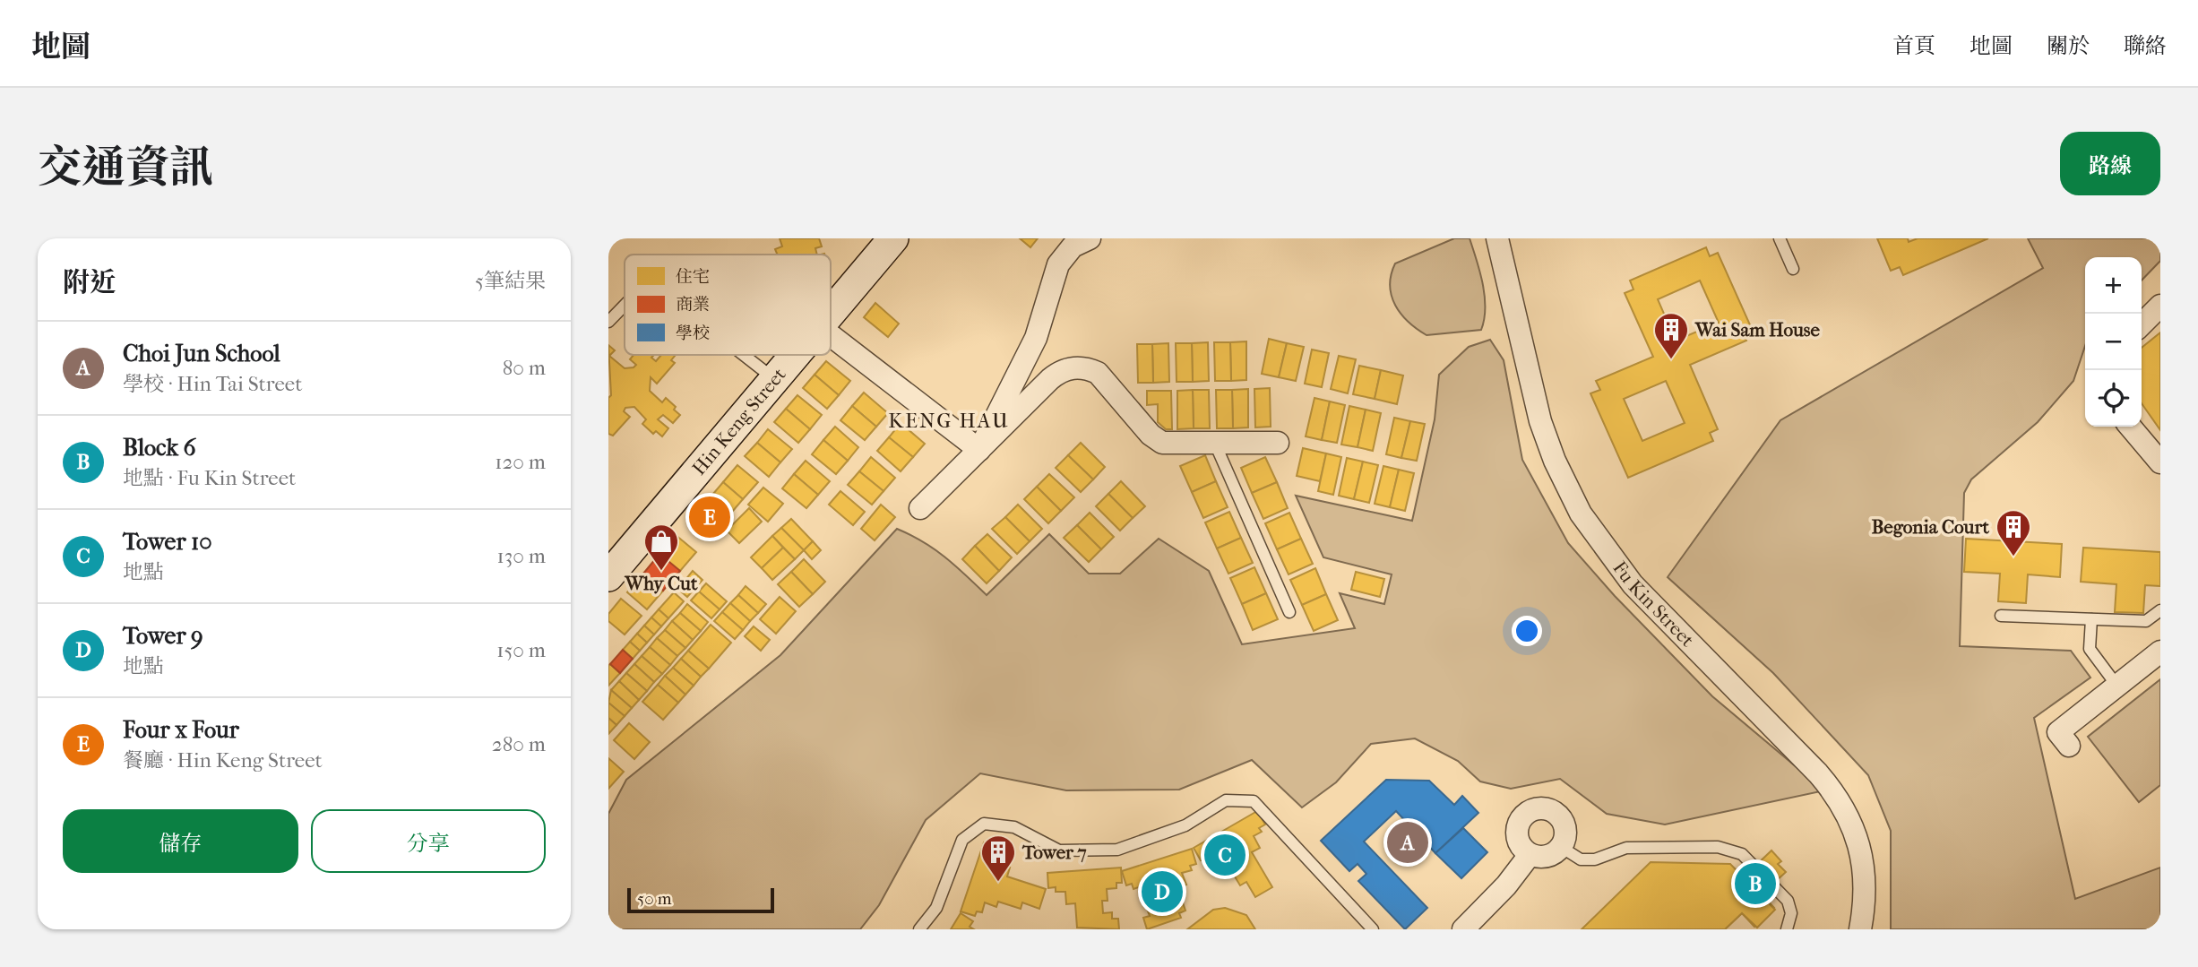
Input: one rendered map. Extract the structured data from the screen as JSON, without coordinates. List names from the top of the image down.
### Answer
{
  "streets": {
    "street": ["Hin Keng Street", "Fu Kin Street"]
  },
  "districts": ["KENG HAU"],
  "places": {
    "building": ["Wai Sam House", "Begonia Court", "Tower 7"],
    "shop": ["Why Cut"]
  },
  "legend": ["住宅", "商業", "學校"],
  "scale_bar": "50 m",
  "page": {
    "header": "地圖",
    "nav": [
      "首頁",
      "地圖",
      "關於",
      "聯絡"
    ],
    "title": "交通資訊",
    "buttons": [
      "路線",
      ["儲存", "分享"]
    ],
    "heading": ["附近", "5筆結果"],
    "map_buttons": ["+", "−"],
    "list": [
      {
        "mark": "A",
        "name": "Choi Jun School",
        "note": "學校 · Hin Tai Street",
        "value": "80 m"
      },
      {
        "mark": "B",
        "name": "Block 6",
        "note": "地點 · Fu Kin Street",
        "value": "120 m"
      },
      {
        "mark": "C",
        "name": "Tower 10",
        "note": "地點",
        "value": "130 m"
      },
      {
        "mark": "D",
        "name": "Tower 9",
        "note": "地點",
        "value": "150 m"
      },
      {
        "mark": "E",
        "name": "Four x Four",
        "note": "餐廳 · Hin Keng Street",
        "value": "280 m"
      }
    ],
    "pins": [
      "E",
      "A",
      "C",
      "B",
      "D"
    ],
    "scale": "50 m"
  }
}
